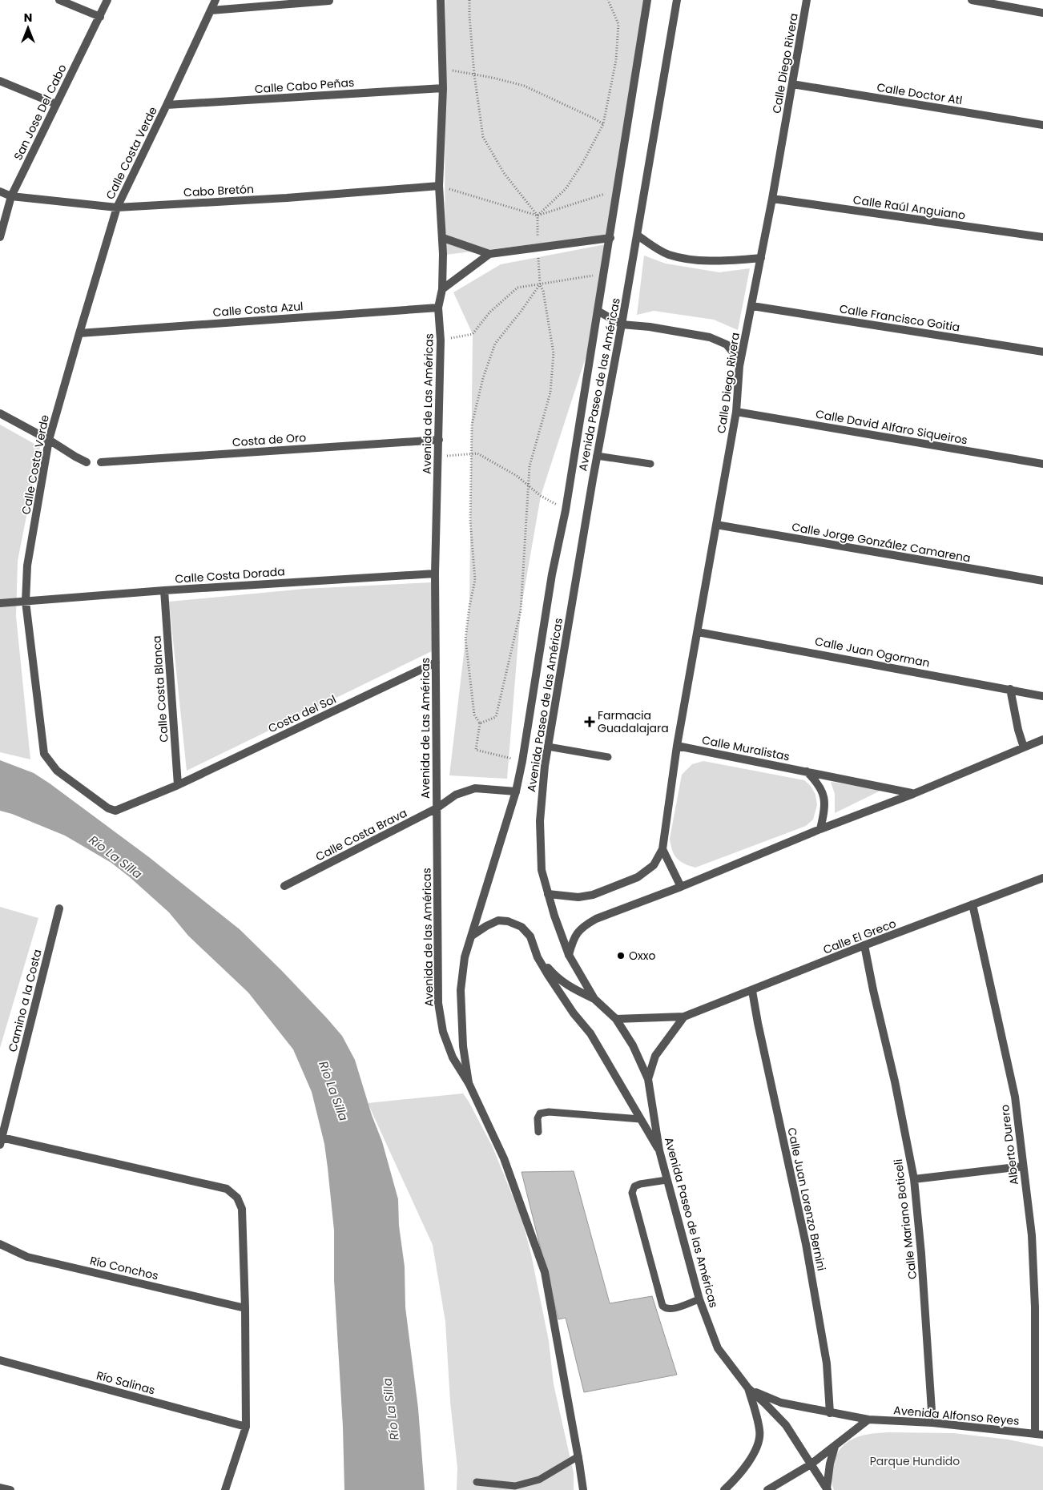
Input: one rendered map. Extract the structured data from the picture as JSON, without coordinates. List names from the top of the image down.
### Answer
{
  "streets": {
    "street": [
      "Calle Diego Rivera",
      "Calle Cabo Peñas",
      "Calle Doctor Atl",
      "San Jose Del Cabo",
      "Calle Costa Verde",
      "Cabo Bretón",
      "Calle Raúl Anguiano",
      "Calle Costa Azul",
      "Calle Francisco Goitia",
      "Avenida Paseo de las Américas",
      "Avenida de Las Américas",
      "Calle David Alfaro Siqueiros",
      "Costa de Oro",
      "Calle Jorge González Camarena",
      "Calle Costa Dorada",
      "Calle Juan Ogorman",
      "Calle Costa Blanca",
      "Costa del Sol",
      "Calle Muralistas",
      "Calle Costa Brava",
      "Calle El Greco",
      "Avenida de las Américas",
      "Camino a la Costa",
      "Alberto Durero",
      "Calle Juan Lorenzo Bernini",
      "Calle Mariano Boticeli",
      "Río Conchos",
      "Río Salinas",
      "Avenida Alfonso Reyes"
    ]
  },
  "crossings": [
    ["Calle Diego Rivera", "Calle Doctor Atl"],
    ["Calle Diego Rivera", "Calle Raúl Anguiano"],
    ["Calle Diego Rivera", "Calle Francisco Goitia"],
    ["Calle Diego Rivera", "Calle David Alfaro Siqueiros"],
    ["Calle Diego Rivera", "Calle Jorge González Camarena"],
    ["Calle Diego Rivera", "Calle Juan Ogorman"],
    ["Calle Diego Rivera", "Calle Muralistas"],
    ["Calle Cabo Peñas", "Calle Costa Verde"],
    ["Calle Cabo Peñas", "Avenida de Las Américas"],
    ["San Jose Del Cabo", "Cabo Bretón"],
    ["Calle Costa Verde", "Cabo Bretón"],
    ["Calle Costa Verde", "Calle Costa Azul"],
    ["Calle Costa Verde", "Calle Costa Dorada"],
    ["Calle Costa Verde", "Calle Costa Blanca"],
    ["Calle Costa Verde", "Costa del Sol"],
    ["Cabo Bretón", "Avenida de Las Américas"],
    ["Calle Costa Azul", "Avenida de Las Américas"],
    ["Avenida Paseo de las Américas", "Calle Costa Brava"],
    ["Avenida Paseo de las Américas", "Calle El Greco"],
    ["Avenida Paseo de las Américas", "Avenida de las Américas"],
    ["Avenida Paseo de las Américas", "Avenida Alfonso Reyes"],
    ["Avenida de Las Américas", "Costa de Oro"],
    ["Avenida de Las Américas", "Calle Costa Dorada"],
    ["Avenida de Las Américas", "Costa del Sol"],
    ["Avenida de Las Américas", "Calle Costa Brava"],
    ["Avenida de Las Américas", "Avenida de las Américas"],
    ["Calle Costa Dorada", "Calle Costa Blanca"],
    ["Calle Costa Blanca", "Costa del Sol"],
    ["Calle Costa Brava", "Avenida de las Américas"],
    ["Calle El Greco", "Alberto Durero"],
    ["Calle El Greco", "Calle Juan Lorenzo Bernini"],
    ["Calle El Greco", "Calle Mariano Boticeli"],
    ["Alberto Durero", "Avenida Alfonso Reyes"],
    ["Calle Juan Lorenzo Bernini", "Avenida Alfonso Reyes"],
    ["Calle Mariano Boticeli", "Avenida Alfonso Reyes"]
  ],
  "water": ["Río La Silla"],
  "parks": ["Parque Hundido"],
  "places": {
    "health": ["Farmacia Guadalajara"],
    "other": ["Oxxo"]
  },
  "north": "top"
}
